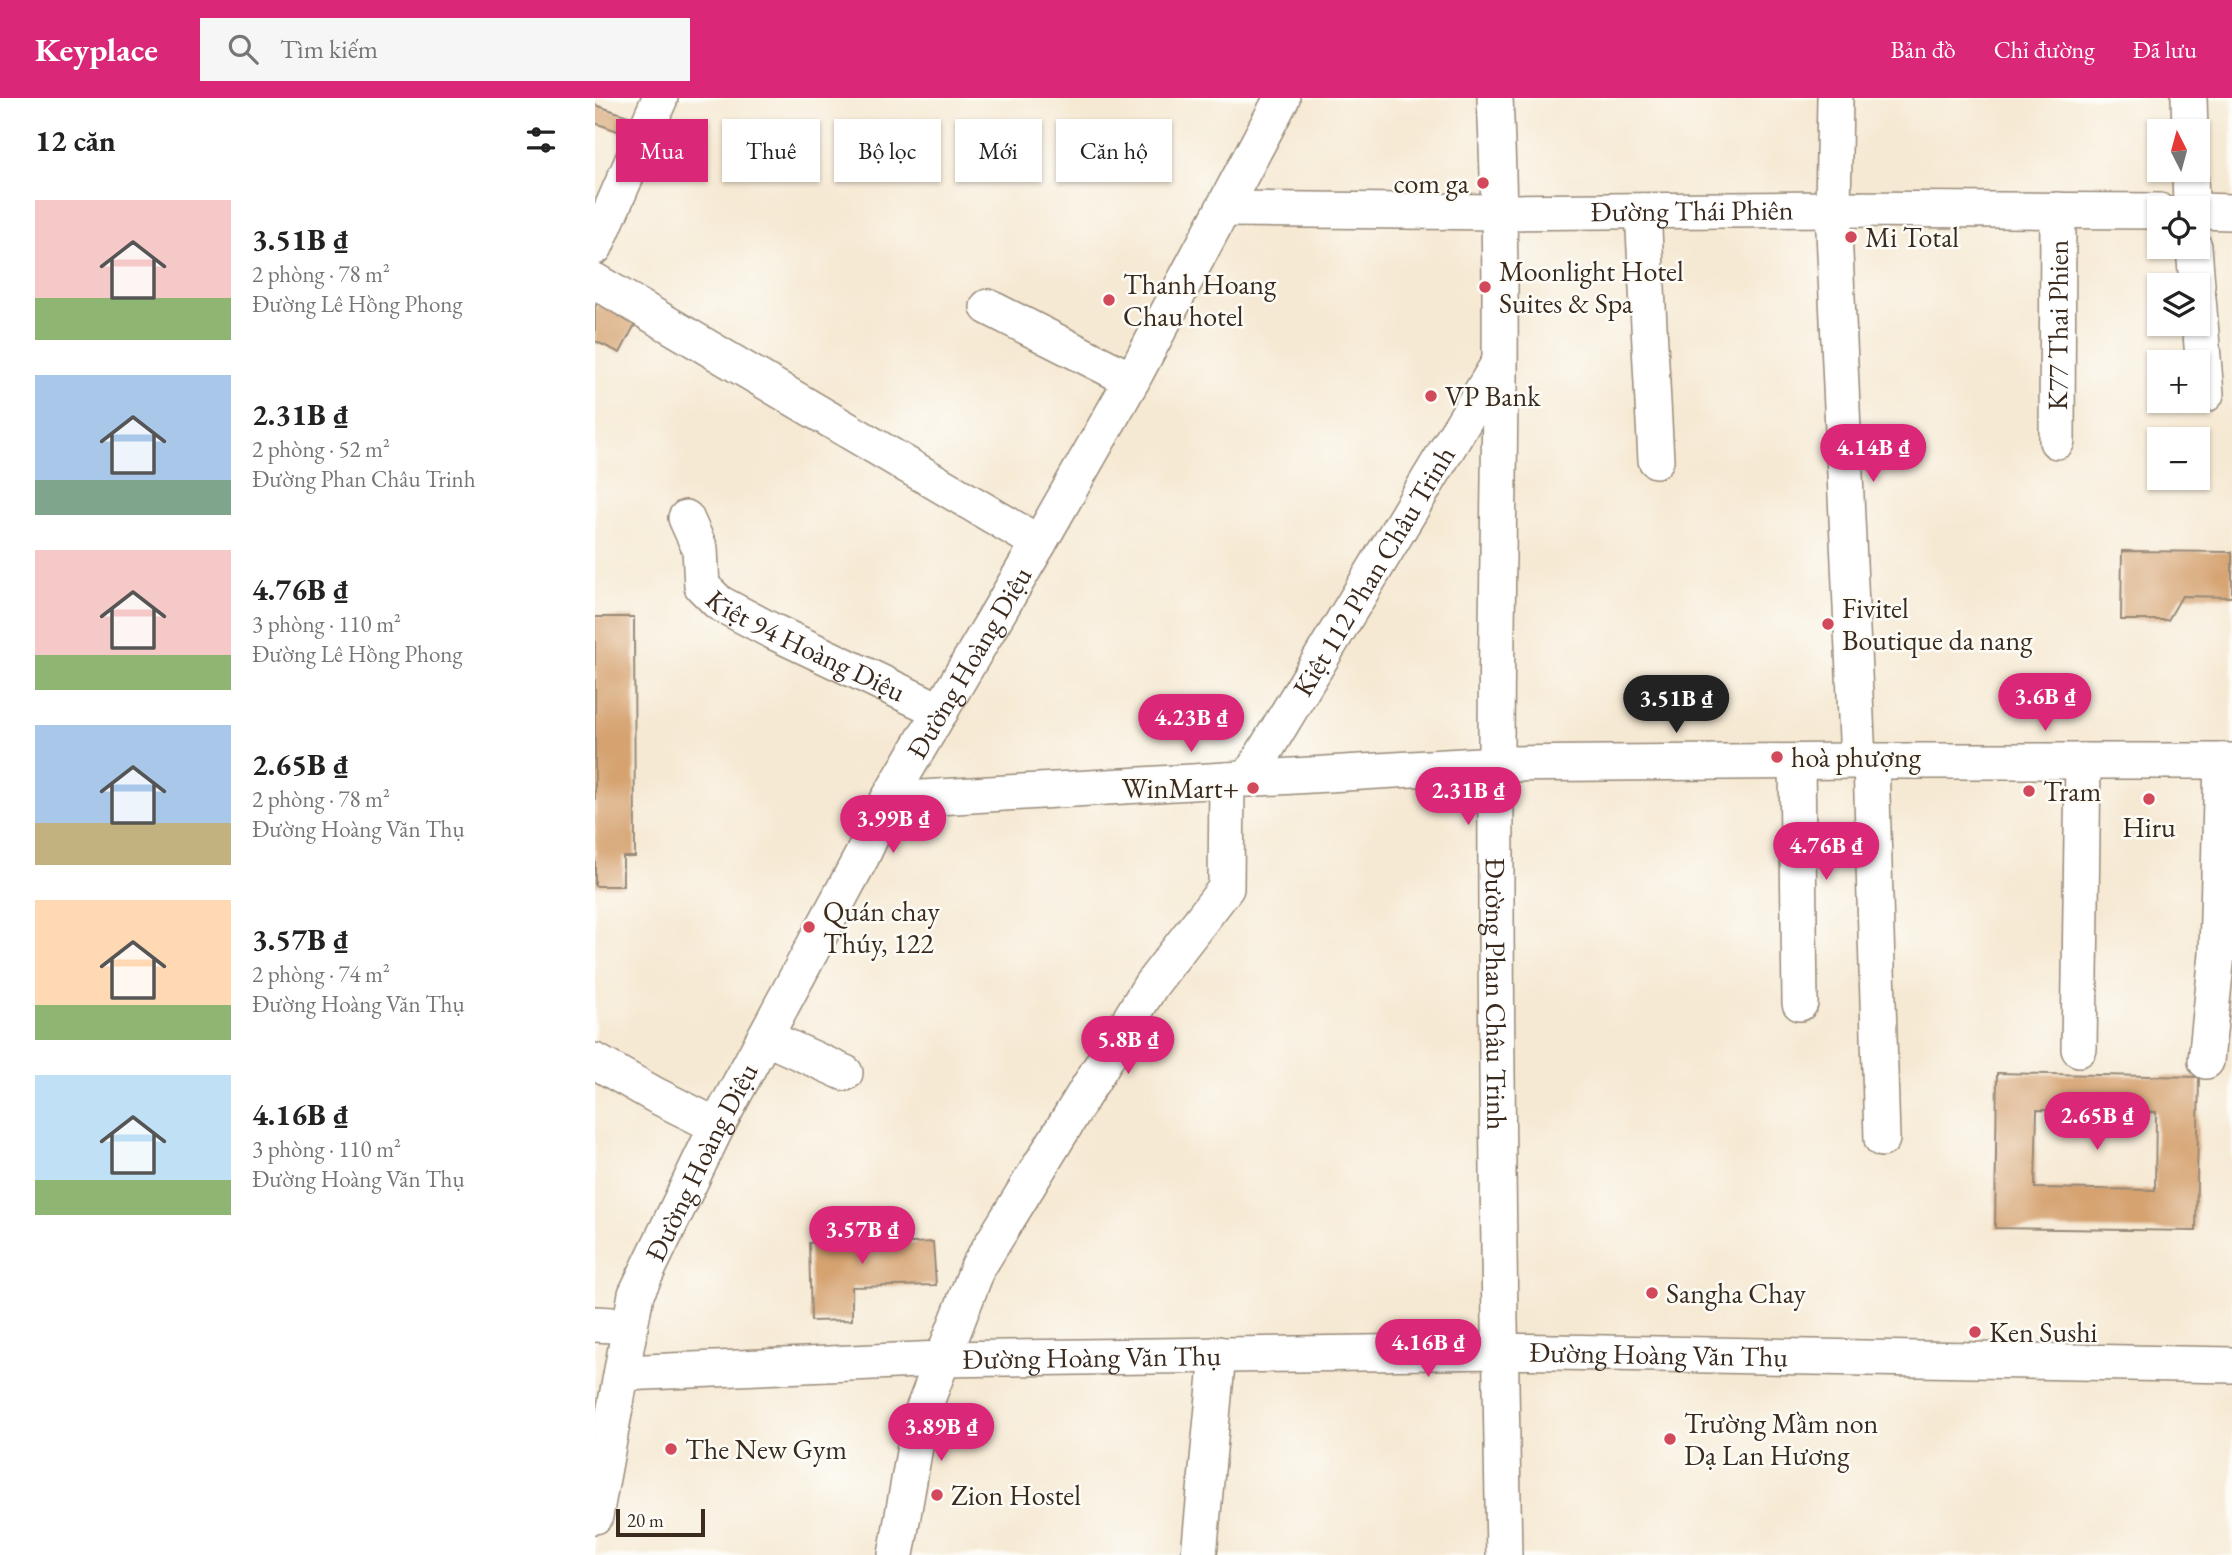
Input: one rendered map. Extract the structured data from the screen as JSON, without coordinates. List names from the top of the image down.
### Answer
{
  "streets": {
    "street": [
      "Đường Thái Phiên",
      "K77 Thai Phien",
      "Kiệt 112 Phan Châu Trinh",
      "Kiệt 94 Hoàng Diệu",
      "Đường Hoàng Diệu",
      "Đường Phan Châu Trinh",
      "Đường Hoàng Văn Thụ"
    ]
  },
  "crossings": [
    ["Đường Thái Phiên", "K77 Thai Phien"],
    ["Đường Thái Phiên", "Đường Hoàng Diệu"],
    ["Đường Thái Phiên", "Đường Phan Châu Trinh"],
    ["Kiệt 112 Phan Châu Trinh", "Đường Phan Châu Trinh"],
    ["Kiệt 94 Hoàng Diệu", "Đường Hoàng Diệu"],
    ["Đường Hoàng Diệu", "Đường Hoàng Văn Thụ"],
    ["Đường Phan Châu Trinh", "Đường Hoàng Văn Thụ"]
  ],
  "places": [
    "com ga",
    "Mi Total",
    "Moonlight Hotel Suites & Spa",
    "Thanh Hoang Chau hotel",
    "VP Bank",
    "Fivitel Boutique da nang",
    "hoà phượng",
    "WinMart+",
    "Tram",
    "Hiru",
    "Quán chay Thúy, 122",
    "Sangha Chay",
    "Ken Sushi",
    "Trường Mầm non Dạ Lan Hương",
    "The New Gym",
    "Zion Hostel"
  ],
  "scale_bar": "20 m",
  "north": "top",
  "page": {
    "header": "Keyplace",
    "search": "Tìm kiếm",
    "nav": ["Bản đồ", "Chỉ đường", "Đã lưu"],
    "heading": "12 căn",
    "map_buttons": ["+", "−"],
    "chip": [
      "Mua",
      "Thuê",
      "Bộ lọc",
      "Mới",
      "Căn hộ"
    ],
    "list": [
      {
        "name": "3.51B ₫",
        "note": "2 phòng · 78 m² · Đường Lê Hồng Phong"
      },
      {
        "name": "2.31B ₫",
        "note": "2 phòng · 52 m² · Đường Phan Châu Trinh"
      },
      {
        "name": "4.76B ₫",
        "note": "3 phòng · 110 m² · Đường Lê Hồng Phong"
      },
      {
        "name": "2.65B ₫",
        "note": "2 phòng · 78 m² · Đường Hoàng Văn Thụ"
      },
      {
        "name": "3.57B ₫",
        "note": "2 phòng · 74 m² · Đường Hoàng Văn Thụ"
      },
      {
        "name": "4.16B ₫",
        "note": "3 phòng · 110 m² · Đường Hoàng Văn Thụ"
      }
    ],
    "price": [
      "4.14B ₫",
      "3.6B ₫",
      "3.51B ₫",
      "4.23B ₫",
      "2.31B ₫",
      "3.99B ₫",
      "4.76B ₫",
      "5.8B ₫",
      "2.65B ₫",
      "3.57B ₫",
      "4.16B ₫",
      "3.89B ₫"
    ],
    "scale": "20 m"
  }
}
